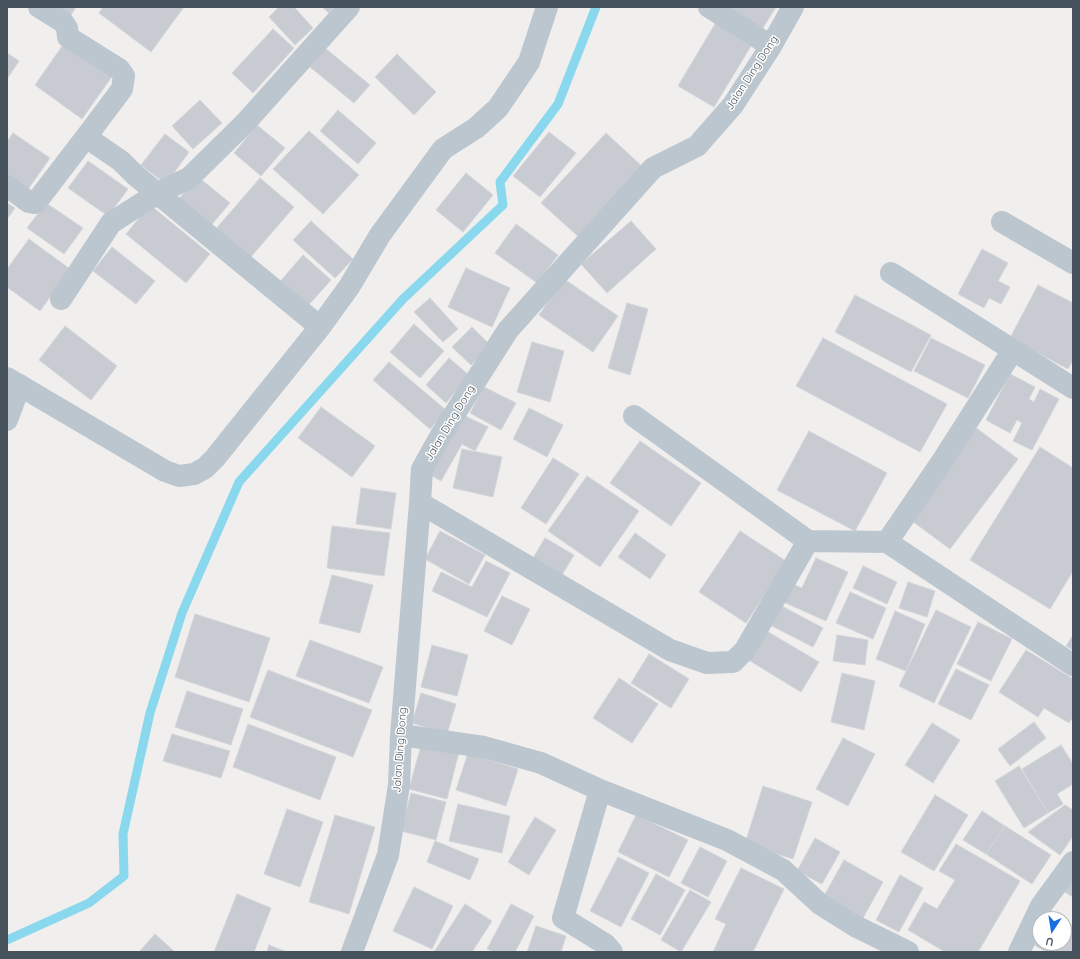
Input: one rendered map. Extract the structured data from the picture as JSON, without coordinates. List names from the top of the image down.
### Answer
{
  "streets": {
    "street": ["Jalan Ding Dong"]
  },
  "north": "bottom"
}
